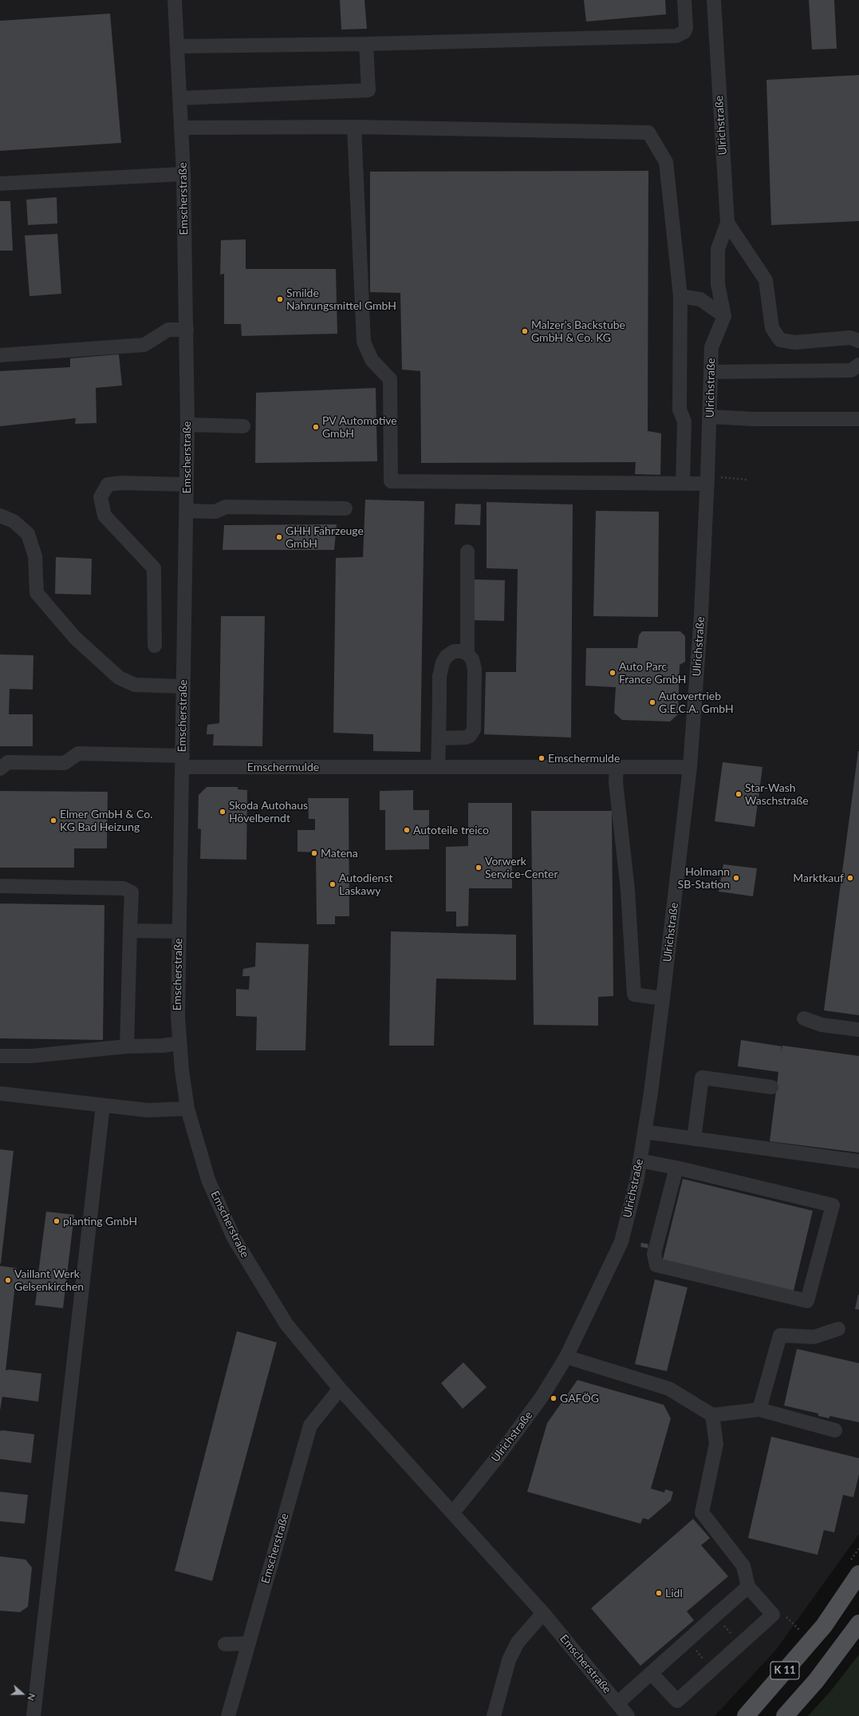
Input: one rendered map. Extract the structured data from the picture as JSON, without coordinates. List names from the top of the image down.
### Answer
{
  "streets": {
    "main road": ["K 11"],
    "street": ["Ulrichstraße", "Emscherstraße", "Emschermulde"]
  },
  "crossings": [
    ["Ulrichstraße", "Emscherstraße"],
    ["Ulrichstraße", "Emschermulde"],
    ["Emscherstraße", "Emschermulde"]
  ],
  "places": [
    "Smilde Nahrungsmittel GmbH",
    "Malzer's Backstube GmbH & Co. KG",
    "PV Automotive GmbH",
    "GHH Fahrzeuge GmbH",
    "Auto Parc France GmbH",
    "Autovertrieb G.E.C.A. GmbH",
    "Emschermulde",
    "Star-Wash Waschstraße",
    "Skoda Autohaus Hövelberndt",
    "Elmer GmbH & Co. KG Bad Heizung",
    "Autoteile treico",
    "Matena",
    "Vorwerk Service-Center",
    "Holmann SB-Station",
    "Marktkauf",
    "Autodienst Laskawy",
    "planting GmbH",
    "Vaillant Werk Gelsenkirchen",
    "GAFÖG",
    "Lidl"
  ],
  "north": "right"
}
